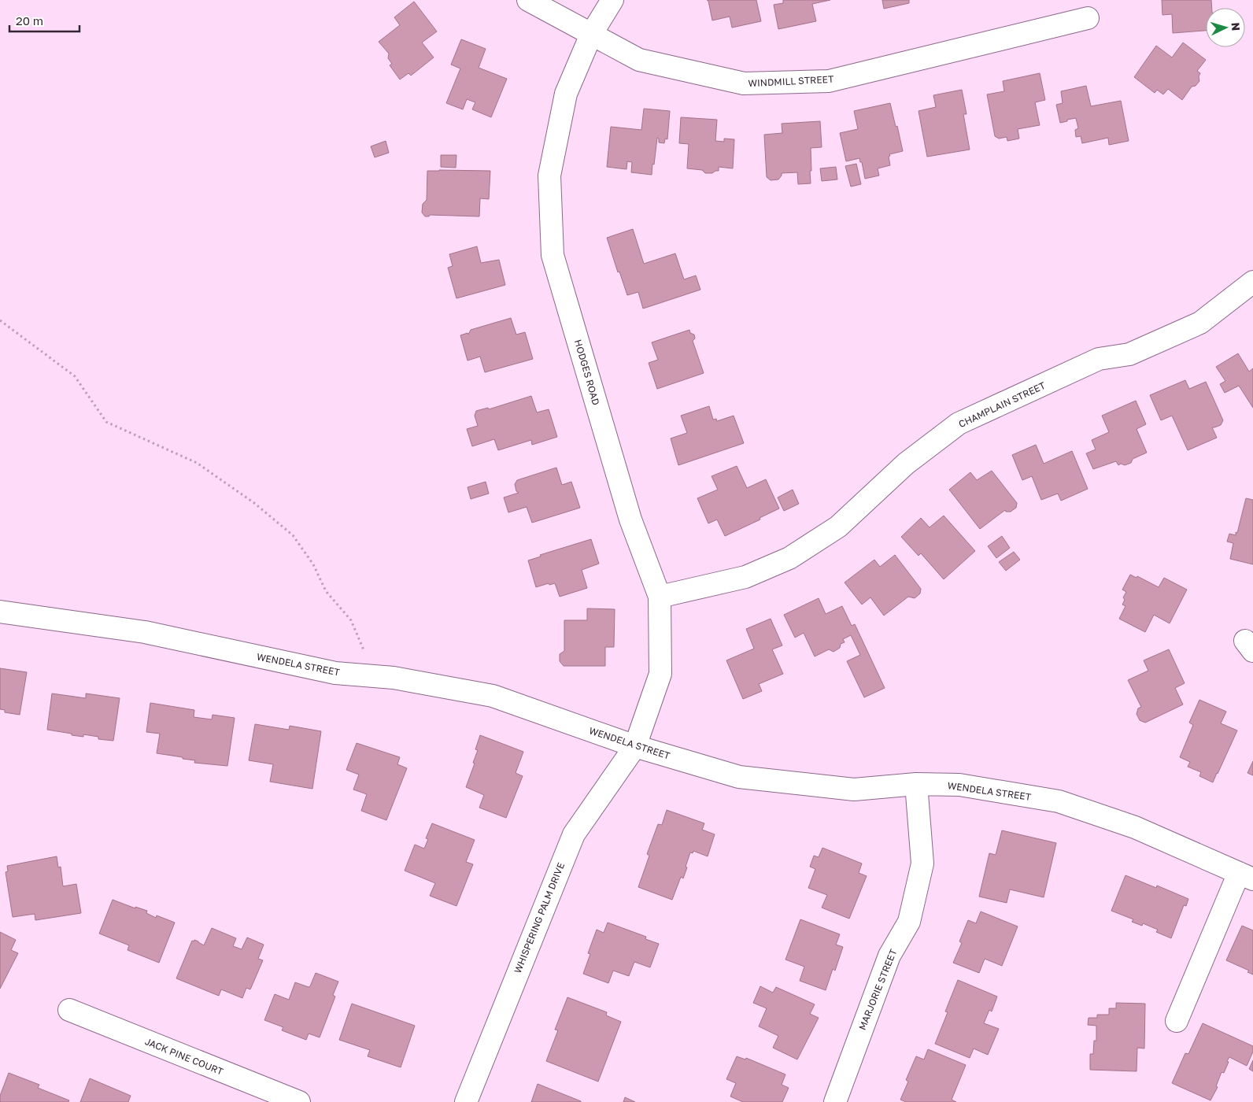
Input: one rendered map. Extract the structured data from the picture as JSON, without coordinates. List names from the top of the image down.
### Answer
{
  "streets": {
    "street": [
      "WINDMILL STREET",
      "HODGES ROAD",
      "CHAMPLAIN STREET",
      "WENDELA STREET",
      "WHISPERING PALM DRIVE",
      "MARJORIE STREET",
      "JACK PINE COURT"
    ]
  },
  "crossings": [
    ["WINDMILL STREET", "HODGES ROAD"],
    ["HODGES ROAD", "CHAMPLAIN STREET"],
    ["HODGES ROAD", "WENDELA STREET"],
    ["HODGES ROAD", "WHISPERING PALM DRIVE"],
    ["WENDELA STREET", "WHISPERING PALM DRIVE"],
    ["WENDELA STREET", "MARJORIE STREET"]
  ],
  "scale_bar": "20 m",
  "north": "right"
}
